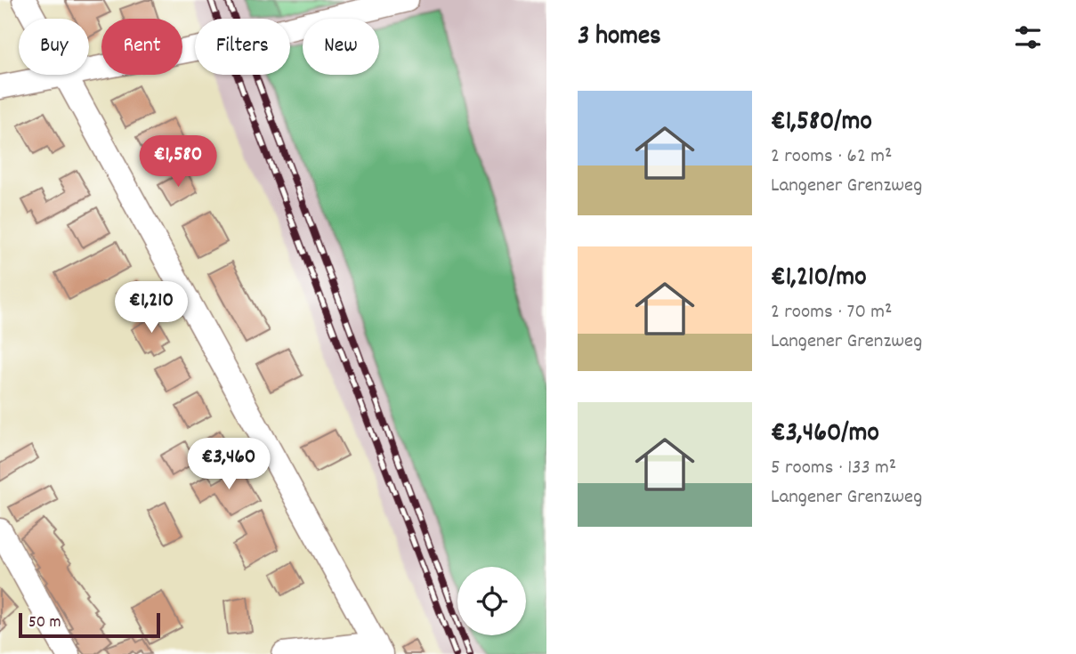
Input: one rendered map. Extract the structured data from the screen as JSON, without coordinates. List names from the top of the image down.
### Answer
{
  "scale_bar": "50 m",
  "page": {
    "heading": "3 homes",
    "chip": [
      "Buy",
      "Rent",
      "Filters",
      "New"
    ],
    "list": [
      {
        "name": "€1,580/mo",
        "note": "2 rooms · 62 m² · Langener Grenzweg"
      },
      {
        "name": "€1,210/mo",
        "note": "2 rooms · 70 m² · Langener Grenzweg"
      },
      {
        "name": "€3,460/mo",
        "note": "5 rooms · 133 m² · Langener Grenzweg"
      }
    ],
    "price": ["€1,580", "€1,210", "€3,460"],
    "scale": "50 m"
  }
}
